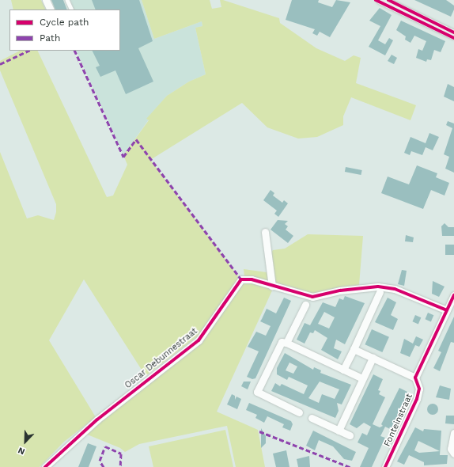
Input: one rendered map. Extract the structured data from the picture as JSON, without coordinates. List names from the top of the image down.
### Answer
{
  "streets": {
    "street": ["Oscar Debunnestraat", "Fonteinstraat"]
  },
  "legend": ["Cycle path", "Path"],
  "north": "bottom left"
}
